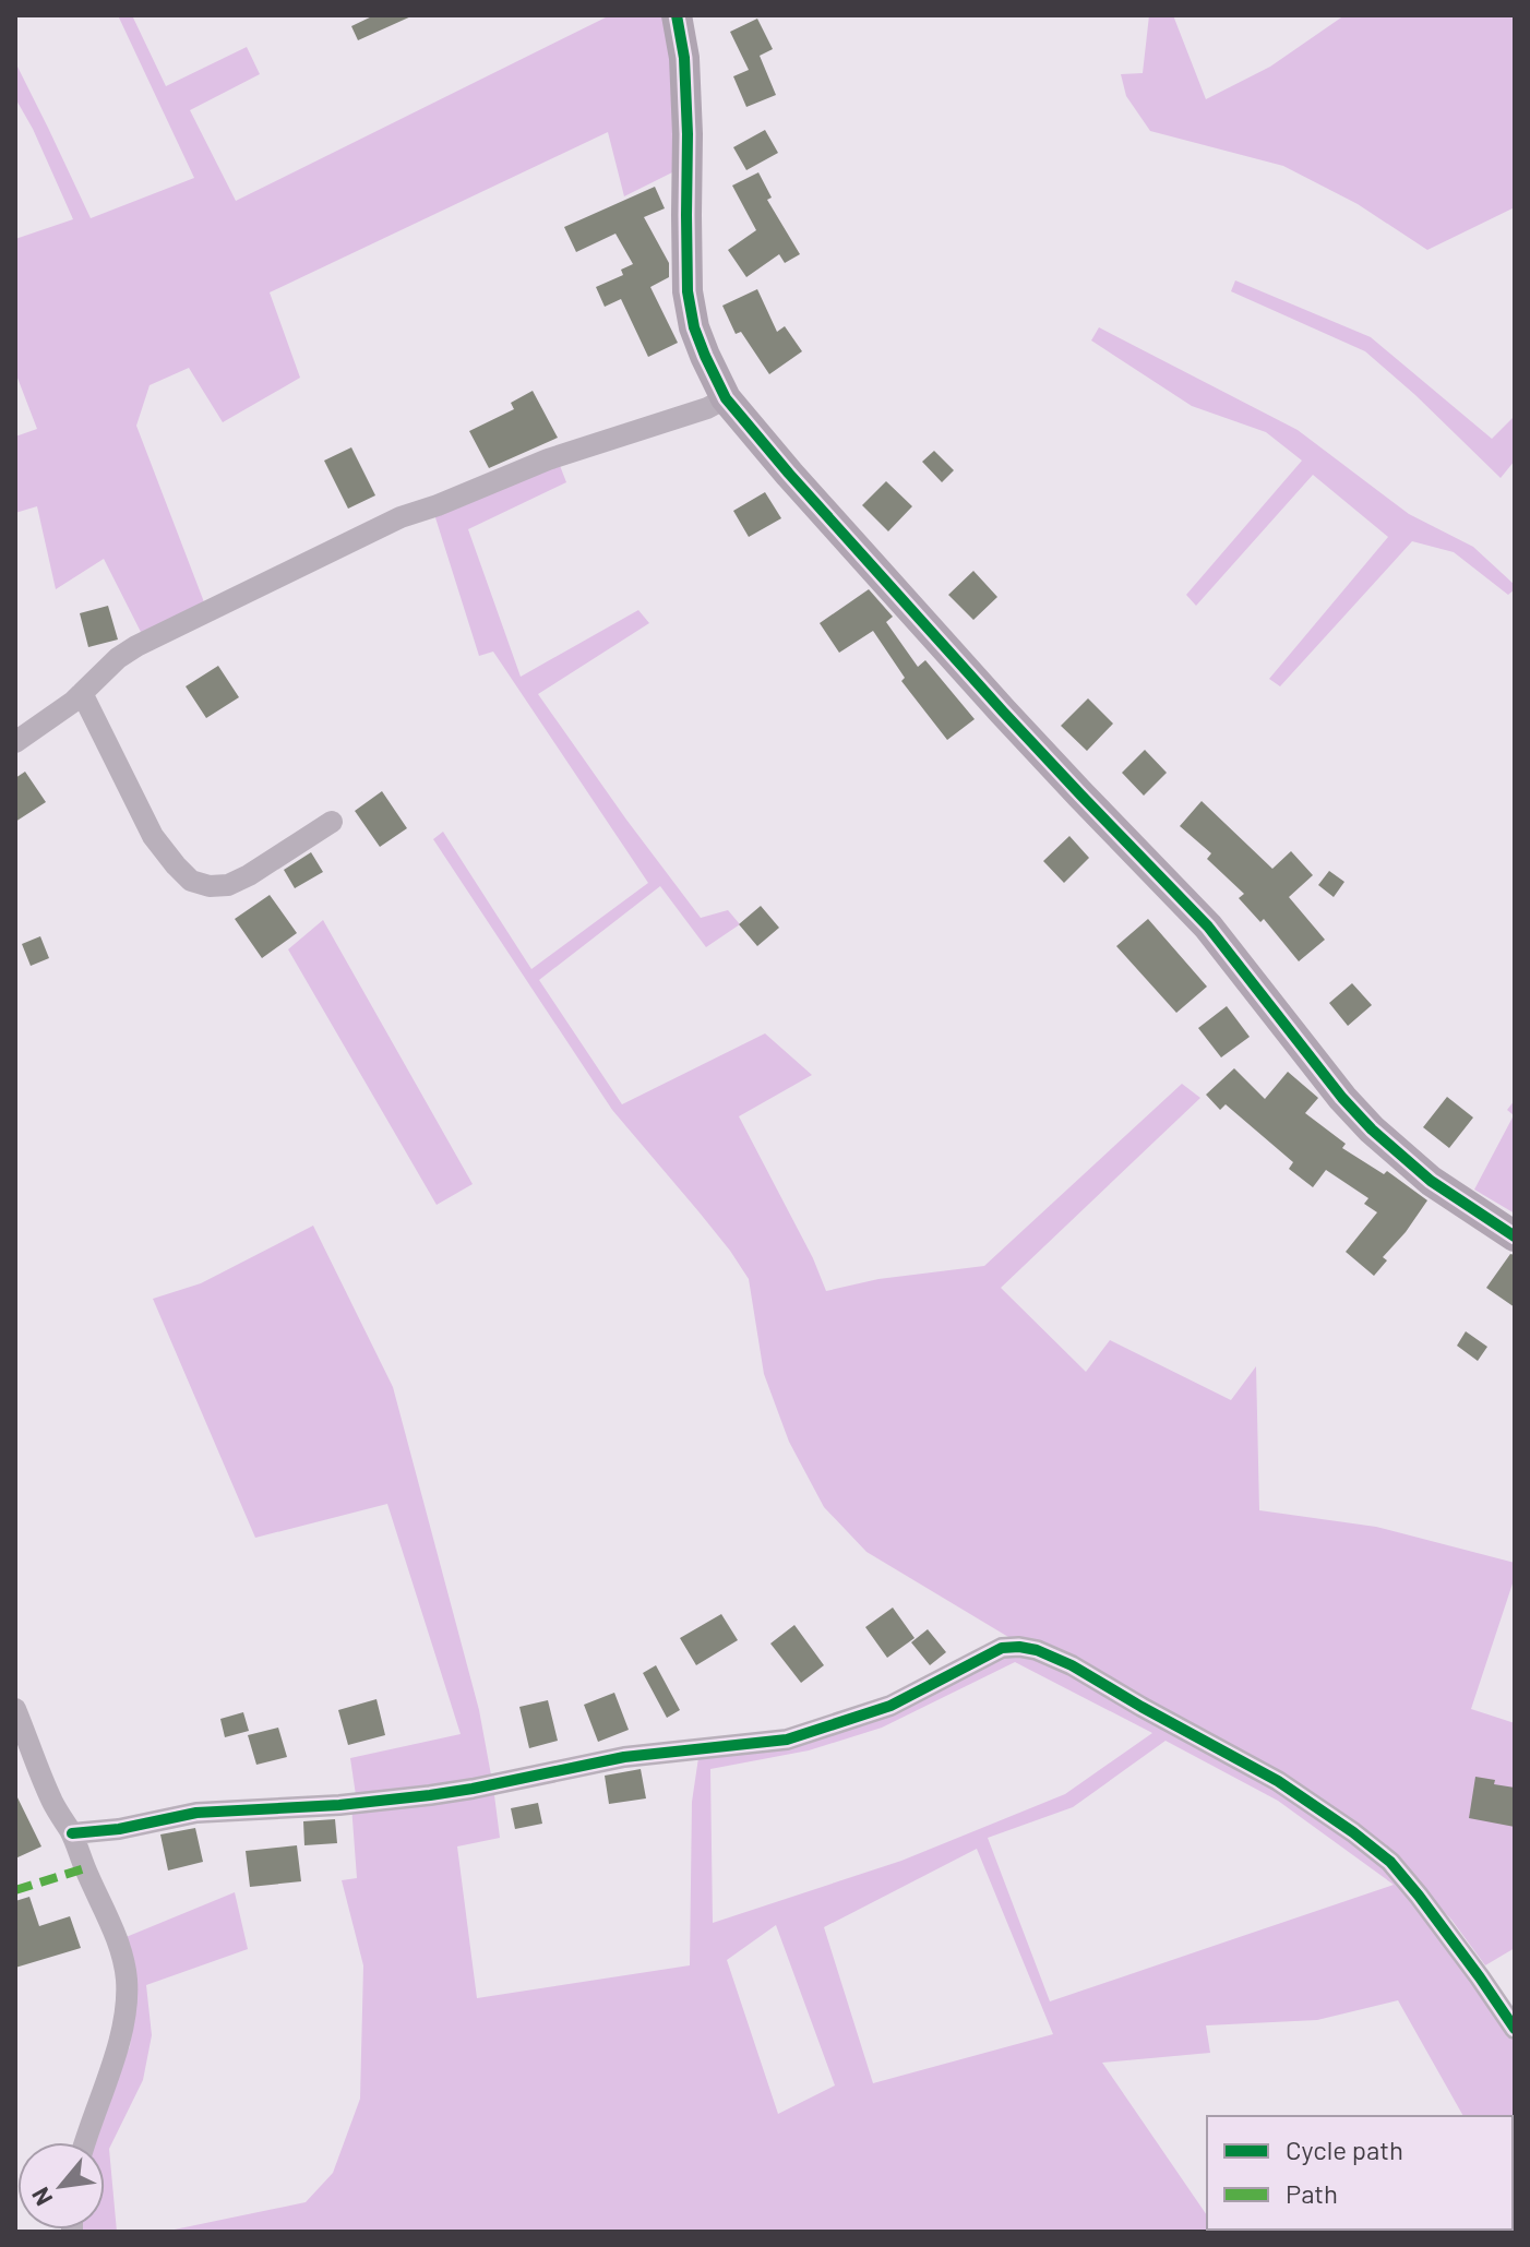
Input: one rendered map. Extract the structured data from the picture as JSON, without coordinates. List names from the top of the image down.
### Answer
{
  "legend": ["Cycle path", "Path"],
  "north": "bottom left"
}
